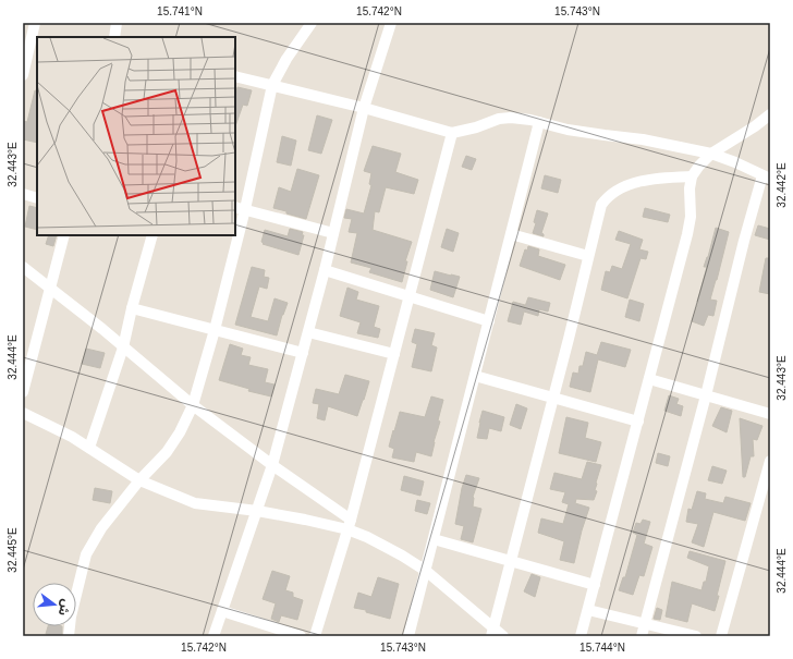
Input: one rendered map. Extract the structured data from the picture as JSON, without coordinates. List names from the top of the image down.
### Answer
{
  "north": "right",
  "coordinates": [
    "15.741°N",
    "15.742°N",
    "15.743°N",
    "32.443°E",
    "32.442°E",
    "32.444°E",
    "32.445°E",
    "15.744°N"
  ]
}
